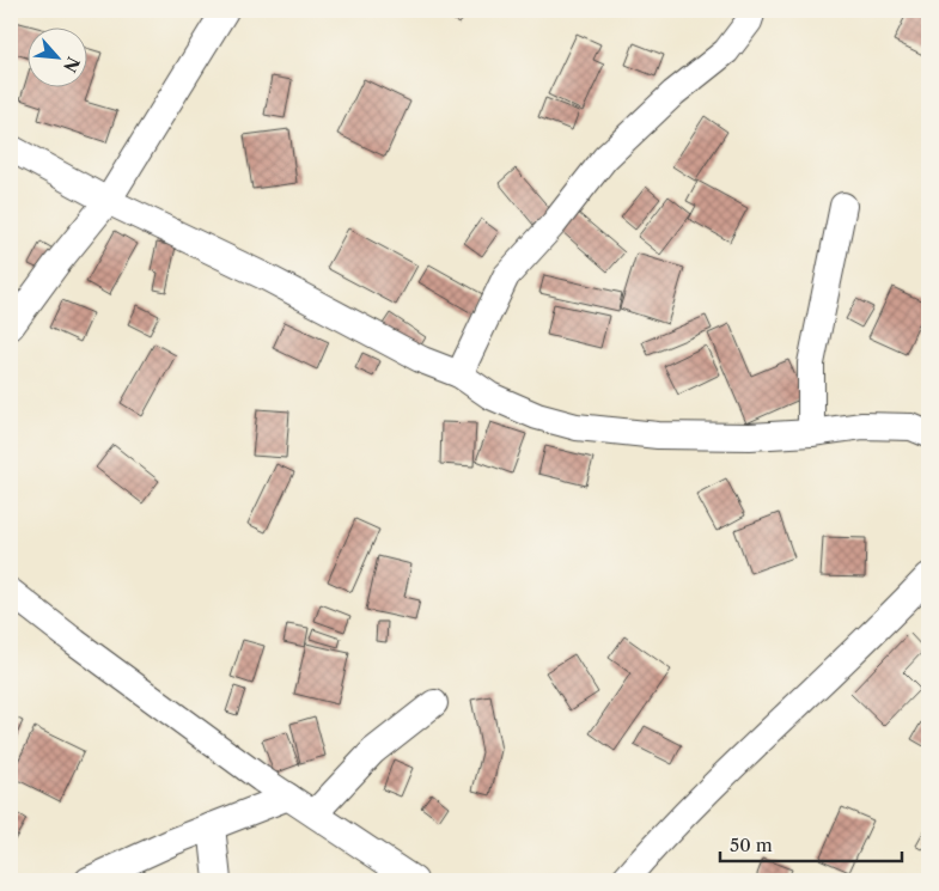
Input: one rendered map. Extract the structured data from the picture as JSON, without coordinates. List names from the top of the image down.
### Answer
{
  "scale_bar": "50 m",
  "north": "bottom right"
}
